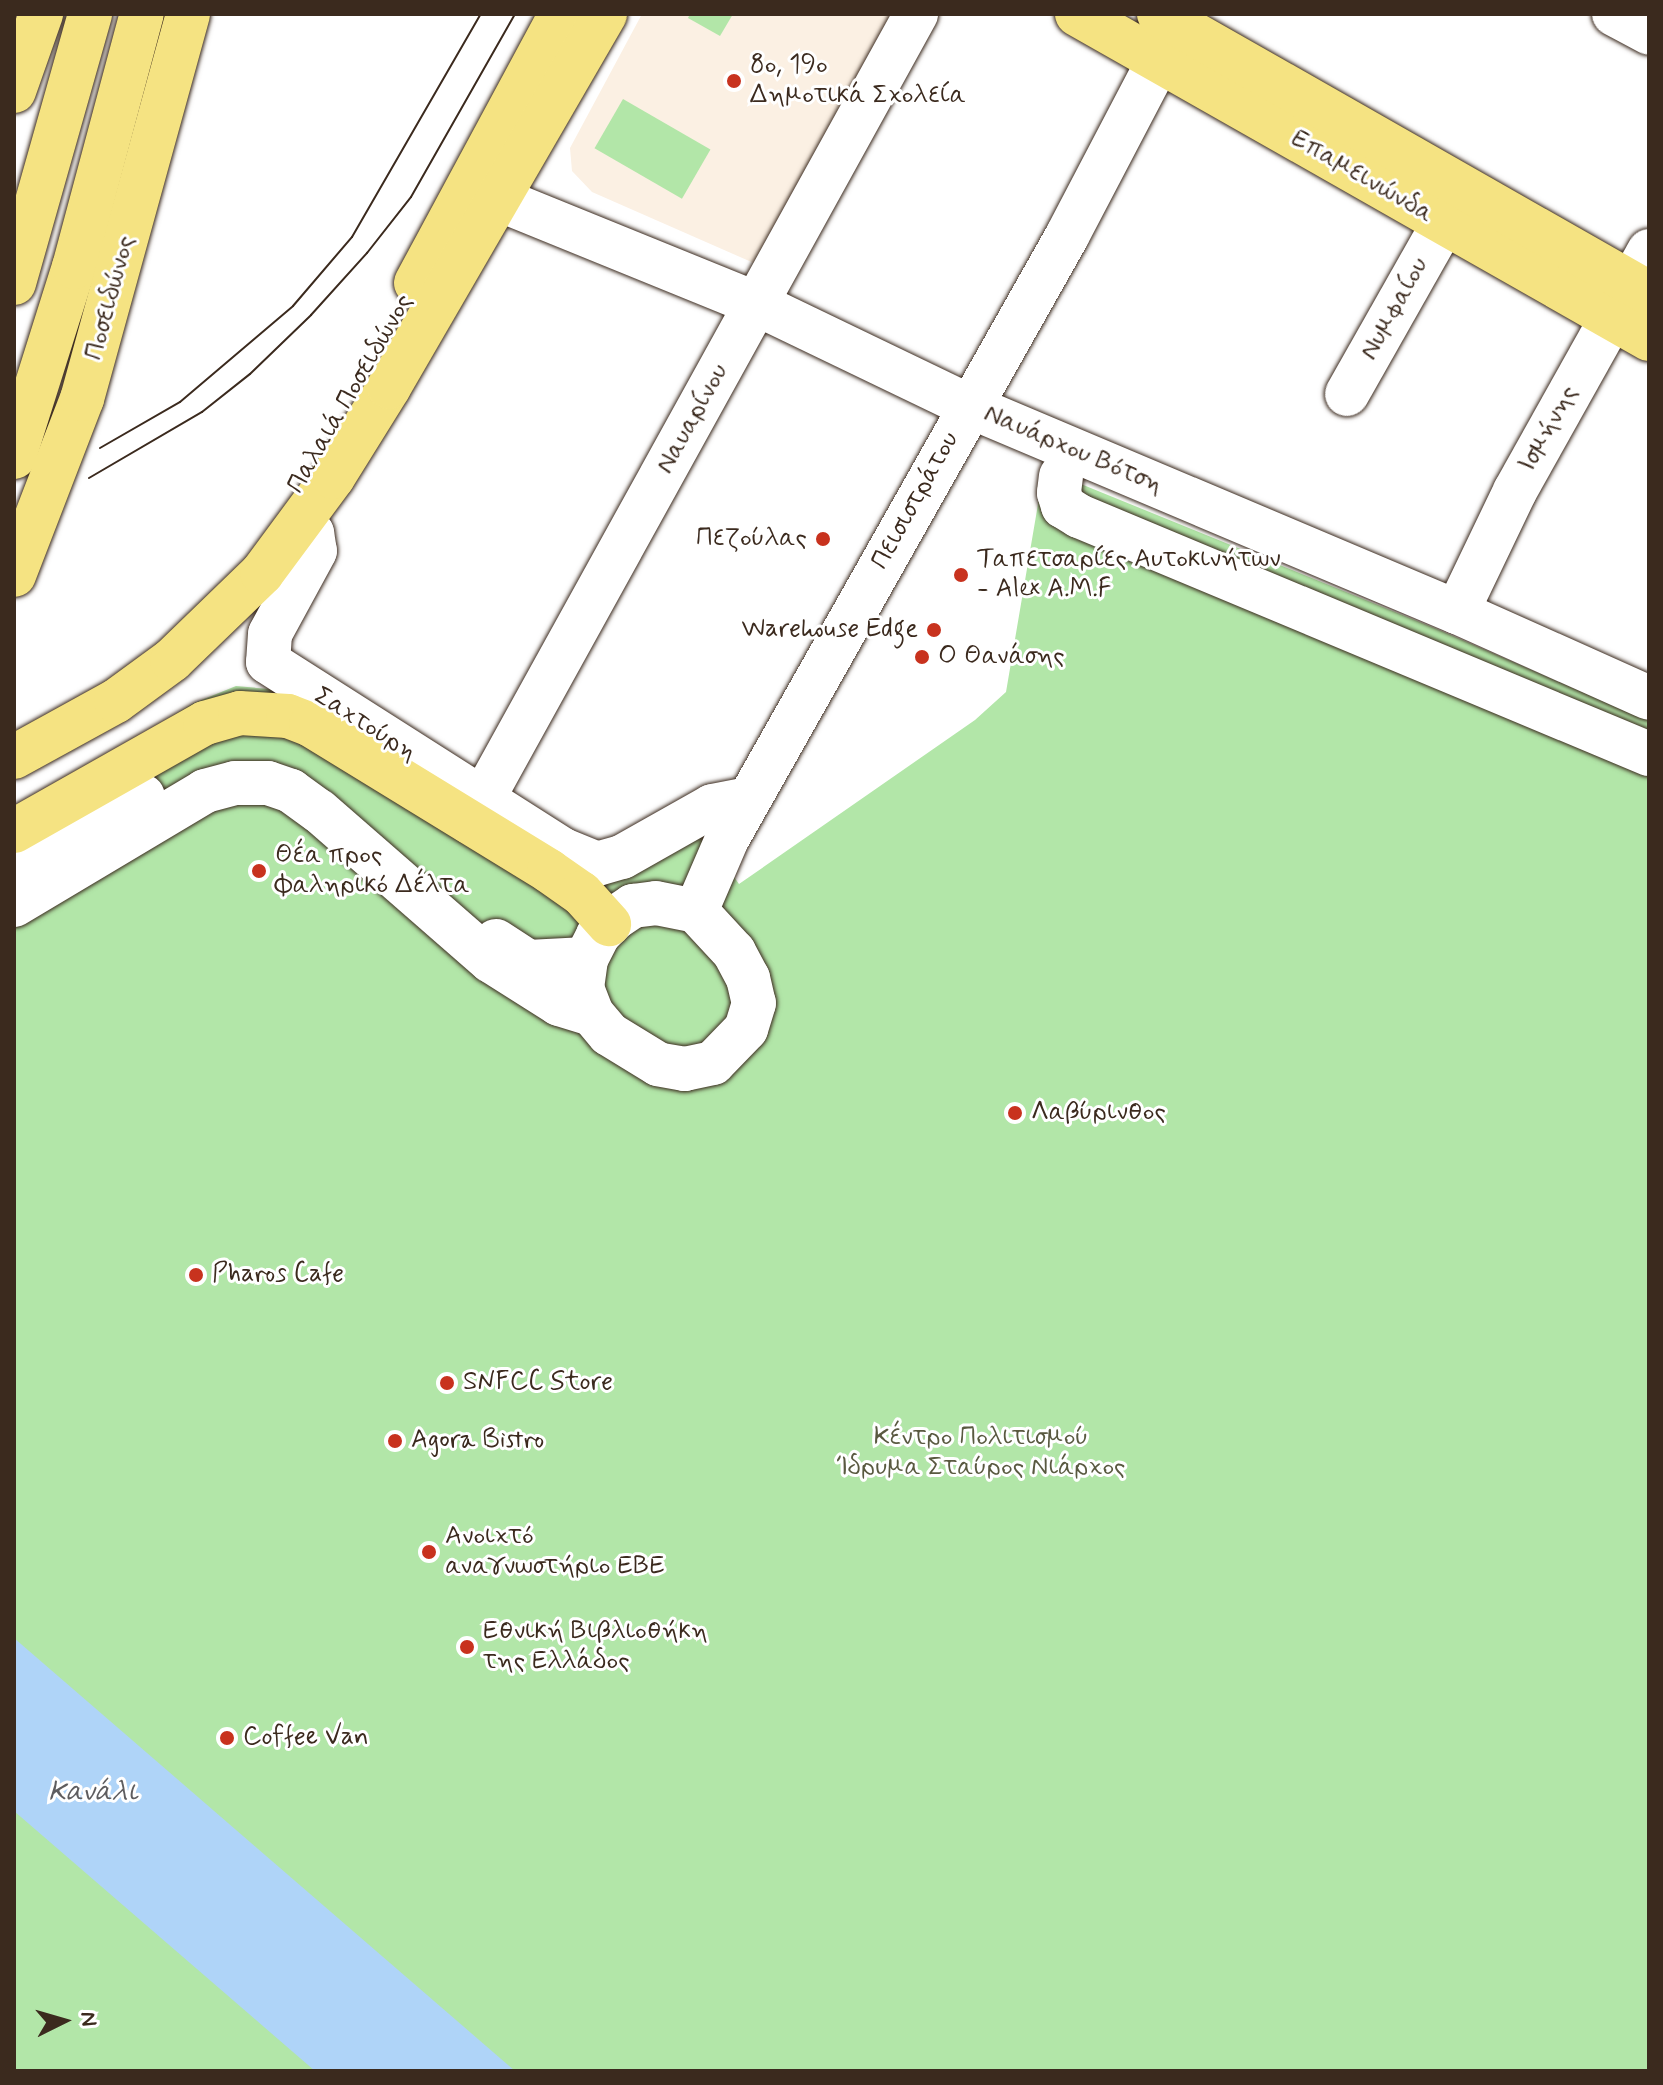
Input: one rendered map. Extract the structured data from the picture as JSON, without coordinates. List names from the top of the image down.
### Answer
{
  "streets": {
    "main road": ["Επαμεινώνδα", "Ποσειδώνος", "Παλαιά Ποσειδώνος"],
    "street": [
      "Νυμφαίου",
      "Ναυαρίνου",
      "Ισμήνης",
      "Ναυάρχου Βότση",
      "Πεισιστράτου",
      "Σαχτούρη"
    ]
  },
  "crossings": [
    ["Επαμεινώνδα", "Νυμφαίου"],
    ["Επαμεινώνδα", "Ισμήνης"],
    ["Επαμεινώνδα", "Πεισιστράτου"],
    ["Παλαιά Ποσειδώνος", "Ναυάρχου Βότση"],
    ["Παλαιά Ποσειδώνος", "Σαχτούρη"],
    ["Ναυαρίνου", "Ναυάρχου Βότση"],
    ["Ναυαρίνου", "Σαχτούρη"],
    ["Ισμήνης", "Ναυάρχου Βότση"],
    ["Ναυάρχου Βότση", "Πεισιστράτου"],
    ["Πεισιστράτου", "Σαχτούρη"]
  ],
  "water": ["Κανάλι"],
  "parks": ["Κέντρο Πολιτισμού Ίδρυμα Σταύρος Νιάρχος"],
  "places": [
    "8ο, 19ο Δημοτικά Σχολεία",
    "Πεζούλας",
    "Ταπετσαρίες Αυτοκινήτων - Alex A.M.F",
    "Warehouse Edge",
    "Ο Θανάσης",
    "Θέα προς Φαληρικό Δέλτα",
    "Λαβύρινθος",
    "Pharos Cafe",
    "SNFCC Store",
    "Agora Bistro",
    "Ανοιχτό αναγνωστήριο ΕΒΕ",
    "Εθνική Βιβλιοθήκη της Ελλάδος",
    "Coffee Van"
  ],
  "north": "right"
}
